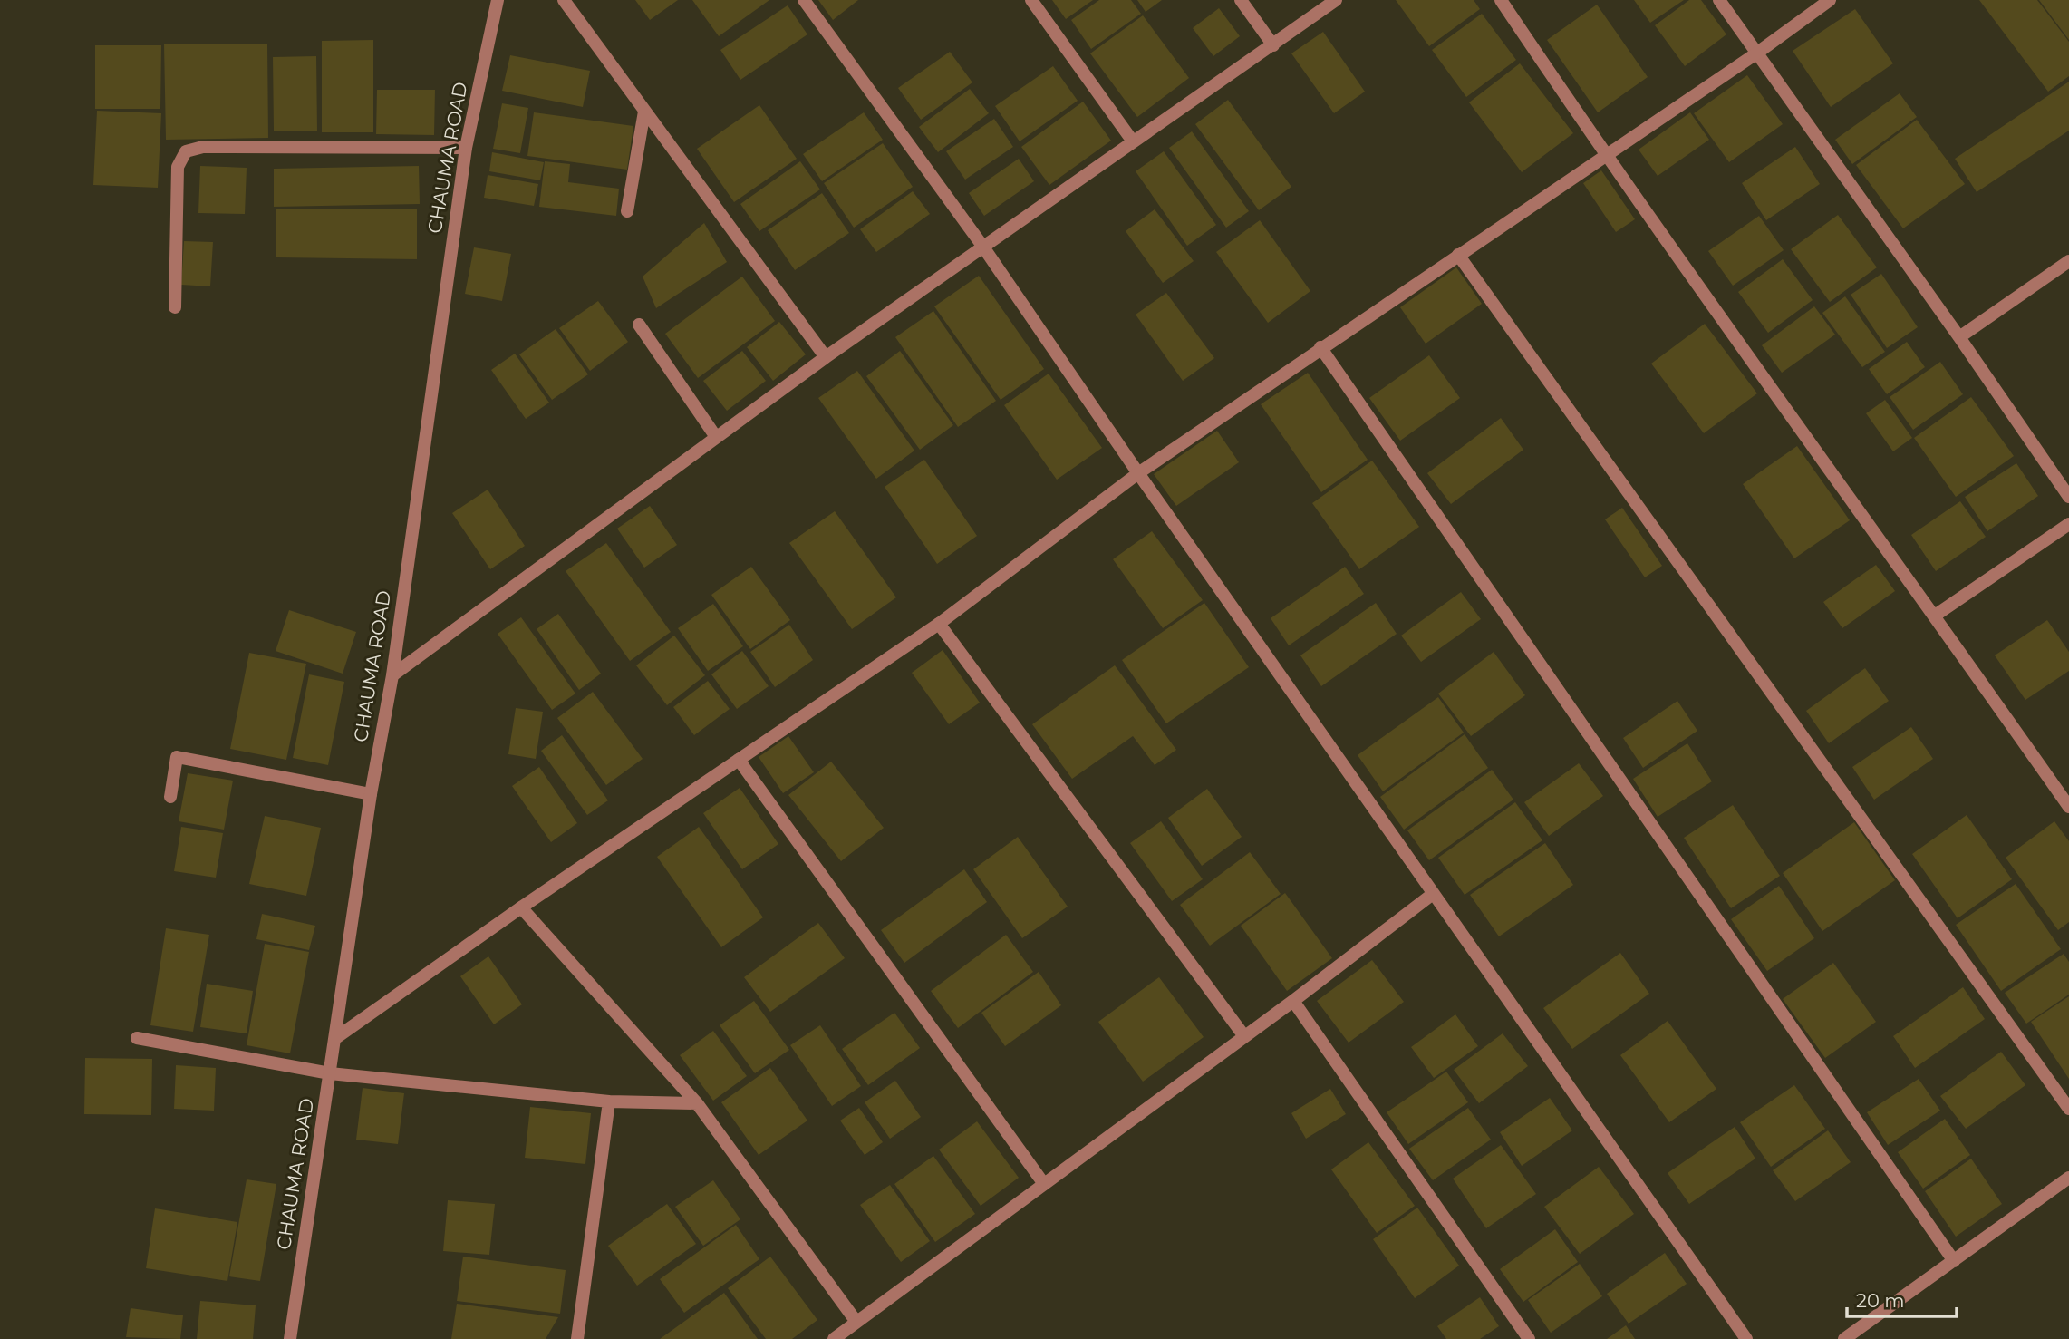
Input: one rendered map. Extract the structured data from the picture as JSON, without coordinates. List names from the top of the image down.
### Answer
{
  "streets": {
    "street": ["CHAUMA ROAD"]
  },
  "scale_bar": "20 m"
}
